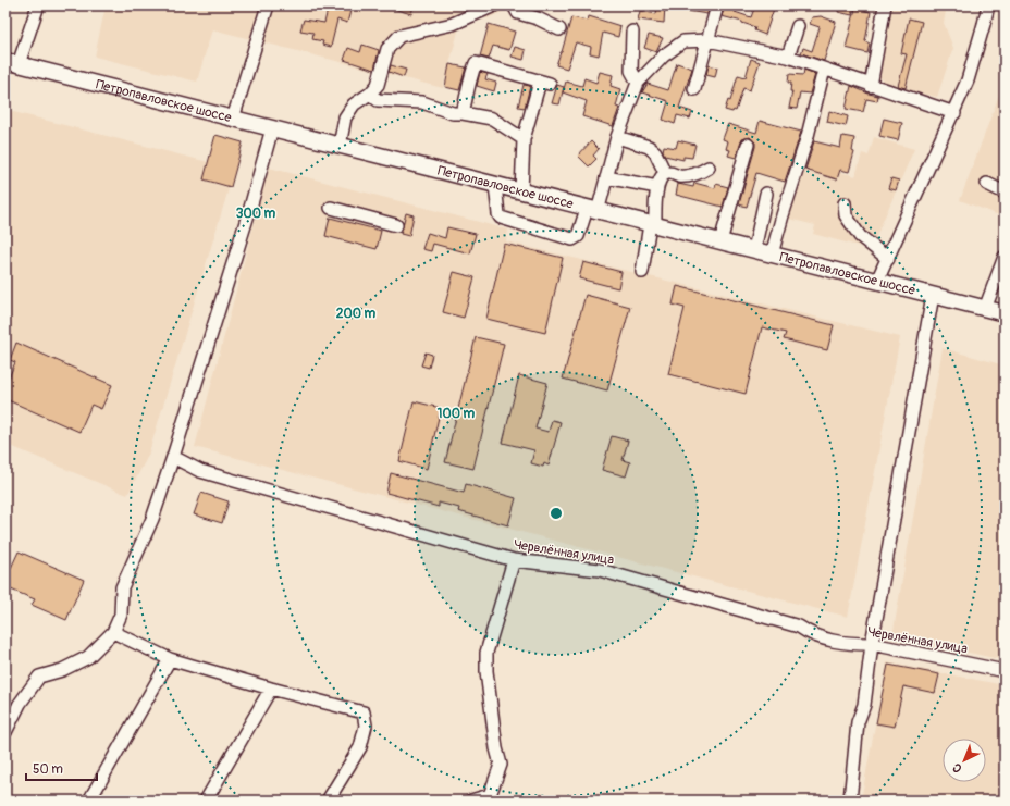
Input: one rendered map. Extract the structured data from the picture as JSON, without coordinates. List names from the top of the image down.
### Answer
{
  "streets": {
    "main road": ["Петропавловское шоссе"],
    "street": ["Червлённая улица"]
  },
  "scale_bar": "50 m",
  "north": "bottom left",
  "rings": ["300 m", "200 m", "100 m"]
}
